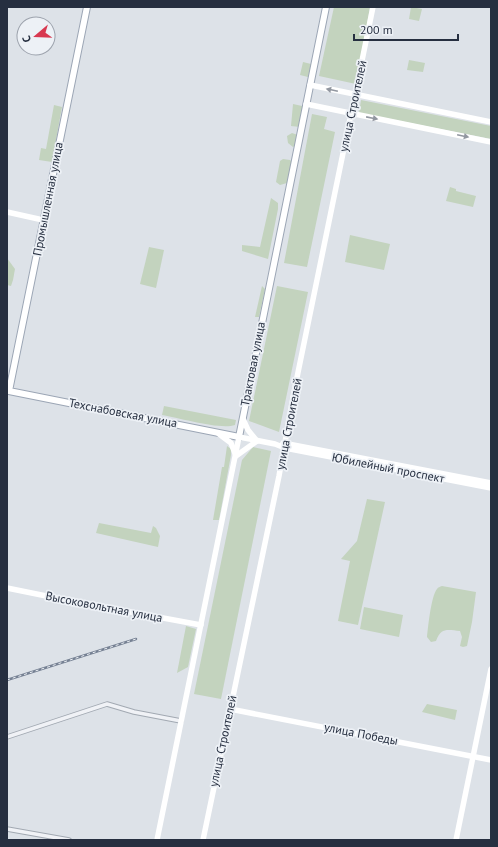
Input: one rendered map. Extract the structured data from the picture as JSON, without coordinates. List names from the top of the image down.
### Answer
{
  "streets": {
    "main road": [
      "улица Строителей",
      "Промышленная улица",
      "Трактовая улица",
      "Техснабовская улица",
      "Юбилейный проспект",
      "Высоковольтная улица",
      "улица Победы"
    ]
  },
  "crossings": [
    ["улица Строителей", "Юбилейный проспект"],
    ["улица Строителей", "улица Победы"],
    ["Промышленная улица", "Техснабовская улица"],
    ["Трактовая улица", "Техснабовская улица"],
    ["Трактовая улица", "Высоковольтная улица"]
  ],
  "scale_bar": "200 m",
  "north": "left"
}
